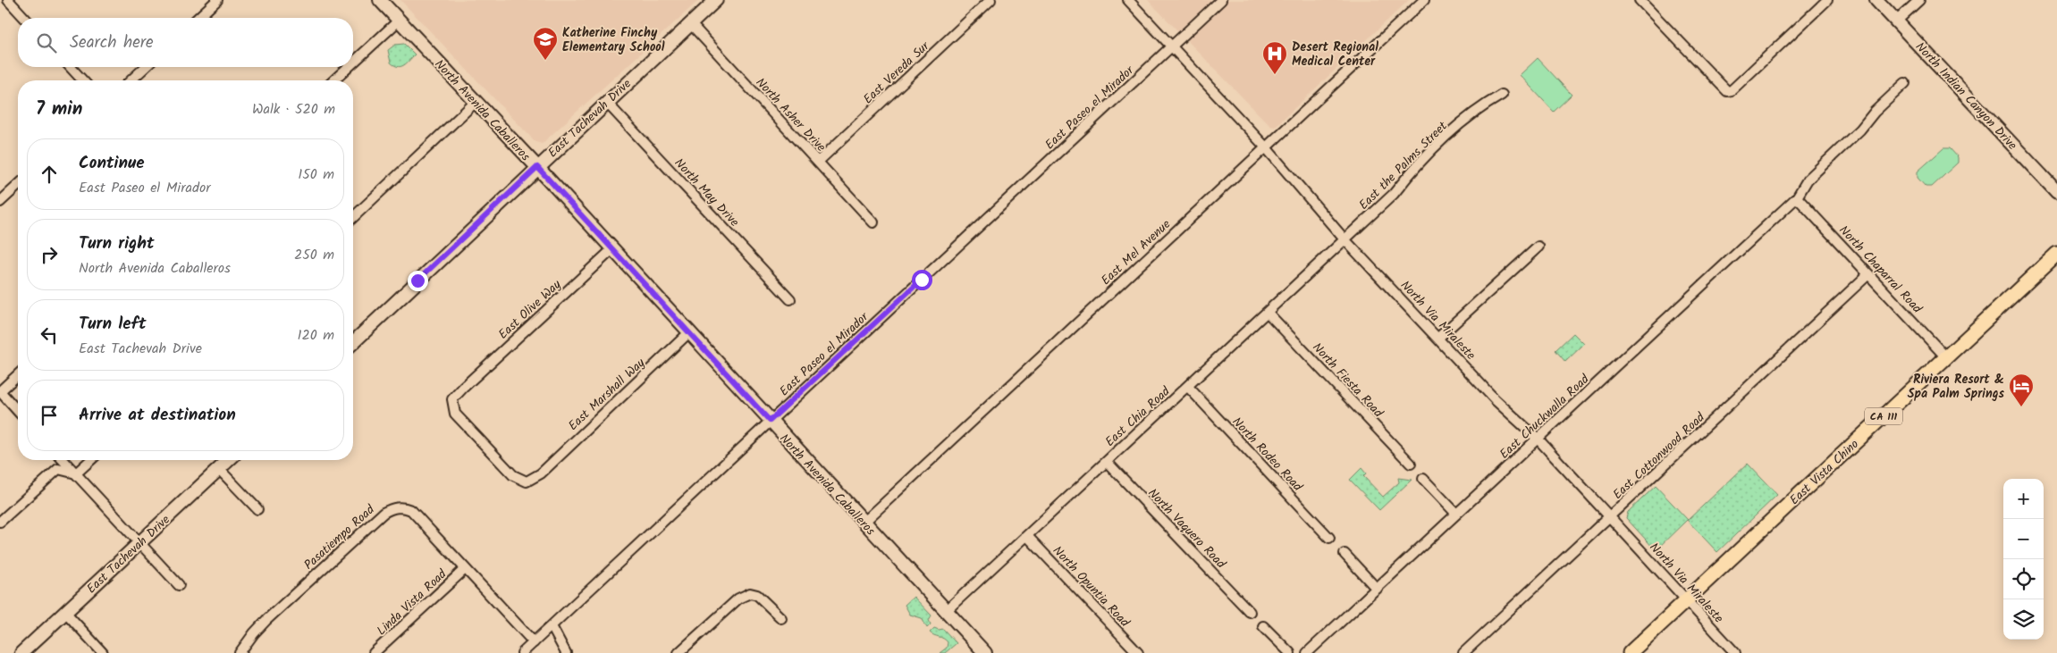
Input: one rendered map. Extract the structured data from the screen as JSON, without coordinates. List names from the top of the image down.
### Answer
{
  "streets": {
    "main road": ["CA 111", "East Vista Chino"],
    "street": [
      "East Vereda Sur",
      "North Indian Canyon Drive",
      "East Paseo el Mirador",
      "North Avenida Caballeros",
      "North Asher Drive",
      "East Tachevah Drive",
      "East the Palms Street",
      "North May Drive",
      "East Mel Avenue",
      "North Chaparral Road",
      "East Olive Way",
      "North Via Miraleste",
      "North Fiesta Road",
      "East Marshall Way",
      "East Chia Road",
      "East Chuckwalla Road",
      "North Rodeo Road",
      "East Cottonwood Road",
      "North Vaquero Road",
      "Pasatiempo Road",
      "North Opuntia Road",
      "Linda Vista Road"
    ]
  },
  "crossings": [
    ["East Vereda Sur", "North Asher Drive"],
    ["East Paseo el Mirador", "North Avenida Caballeros"],
    ["East Paseo el Mirador", "North Via Miraleste"],
    ["East Paseo el Mirador", "Pasatiempo Road"],
    ["North Avenida Caballeros", "East Tachevah Drive"],
    ["North Avenida Caballeros", "East Mel Avenue"],
    ["North Avenida Caballeros", "East Olive Way"],
    ["North Avenida Caballeros", "East Marshall Way"],
    ["North Avenida Caballeros", "East Chia Road"],
    ["North Asher Drive", "East Tachevah Drive"],
    ["East Tachevah Drive", "North May Drive"],
    ["East the Palms Street", "North Via Miraleste"],
    ["East the Palms Street", "East Chia Road"],
    ["East Mel Avenue", "North Via Miraleste"],
    ["North Chaparral Road", "East Chuckwalla Road"],
    ["North Chaparral Road", "East Cottonwood Road"],
    ["North Chaparral Road", "East Vista Chino"],
    ["East Olive Way", "East Marshall Way"],
    ["North Via Miraleste", "East Chia Road"],
    ["North Via Miraleste", "East Chuckwalla Road"],
    ["North Via Miraleste", "East Cottonwood Road"],
    ["North Via Miraleste", "East Vista Chino"],
    ["North Fiesta Road", "East Chia Road"],
    ["East Chia Road", "North Rodeo Road"],
    ["East Chia Road", "North Vaquero Road"],
    ["East Chia Road", "North Opuntia Road"],
    ["Pasatiempo Road", "Linda Vista Road"]
  ],
  "places": {
    "school or university": ["Katherine Finchy Elementary School"],
    "hospital": ["Desert Regional Medical Center"],
    "hotel": ["Riviera Resort & Spa Palm Springs"]
  },
  "page": {
    "search": "Search here",
    "heading": ["7 min", "Walk · 520 m"],
    "list": [
      ["Continue", "East Paseo el Mirador", "150 m"],
      ["Turn right", "North Avenida Caballeros", "250 m"],
      ["Turn left", "East Tachevah Drive", "120 m"],
      "Arrive at destination"
    ],
    "map_buttons": ["+", "−"]
  }
}
